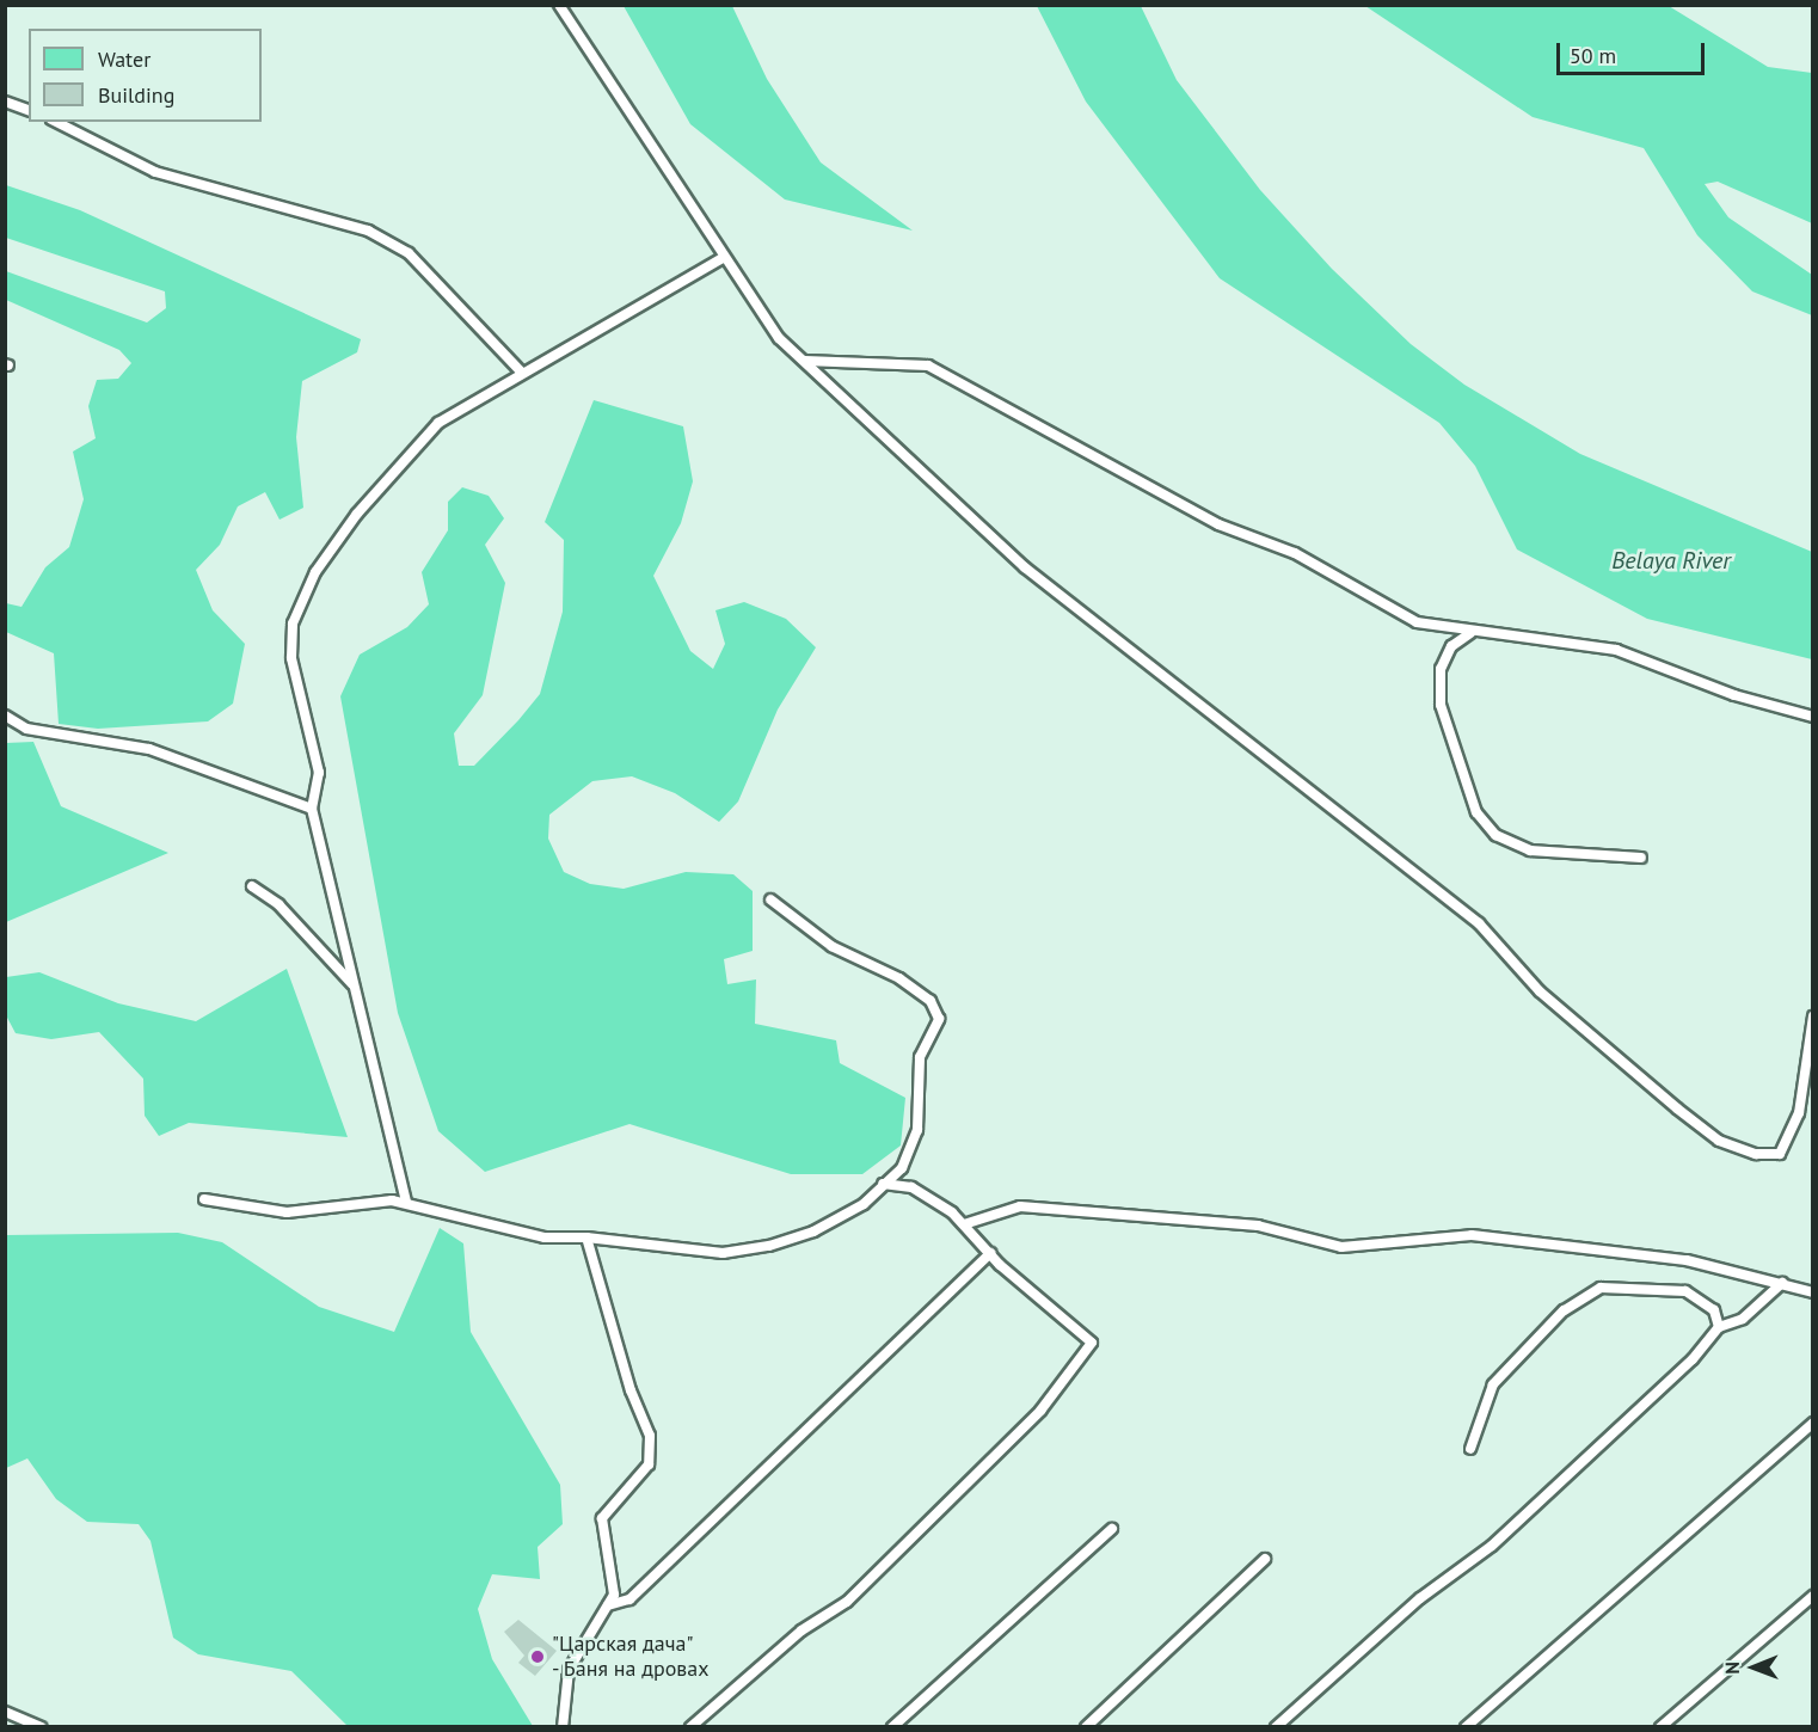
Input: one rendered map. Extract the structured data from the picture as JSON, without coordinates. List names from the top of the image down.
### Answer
{
  "water": ["Belaya River"],
  "places": ["\"Царская дача\" - Баня на дровах"],
  "legend": ["Water", "Building"],
  "scale_bar": "50 m",
  "north": "left"
}
